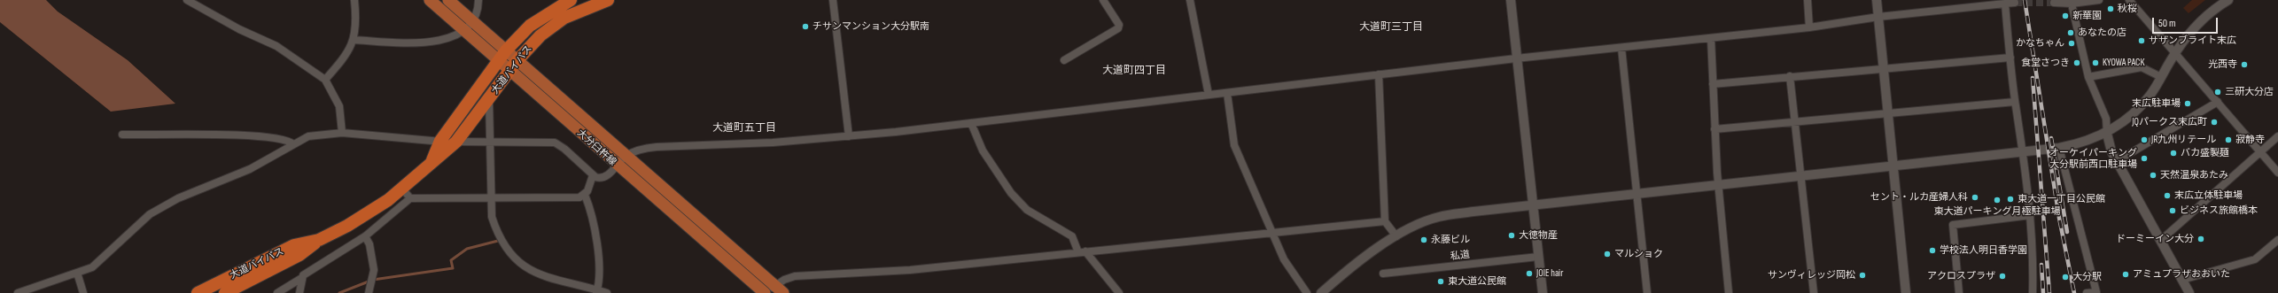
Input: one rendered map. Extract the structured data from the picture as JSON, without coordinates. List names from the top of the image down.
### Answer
{
  "streets": {
    "highway": ["大道バイパス"],
    "main road": ["大分臼杵線"],
    "street": ["私道"]
  },
  "crossings": [
    ["大道バイパス", "大分臼杵線"]
  ],
  "districts": ["大道町三丁目", "大道町四丁目", "大道町五丁目"],
  "places": [
    "秋桜",
    "新華園",
    "チサンマンション大分駅南",
    "あなたの店",
    "サザンブライト末広",
    "かなちゃん",
    "食堂さつき",
    "KYOWA PACK",
    "光西寺",
    "三研大分店",
    "末広駐車場",
    "JQパークス末広町",
    "JR九州リテール",
    "寂静寺",
    "バカ盛製麺",
    "オーケイパーキング 大分駅前西口駐車場",
    "天然温泉あたみ",
    "末広立体駐車場",
    "セント・ルカ産婦人科",
    "東大道一丁目公民館",
    "東大道パーキング月極駐車場",
    "ビジネス旅館橋本",
    "大徳物産",
    "ドーミーイン大分",
    "永藤ビル",
    "学校法人明日香学園",
    "マルショク",
    "JOIE hair",
    "アミュプラザおおいた",
    "サンヴィレッジ岡松",
    "アクロスプラザ",
    "大分駅",
    "東大道公民館"
  ],
  "scale_bar": "50 m"
}
